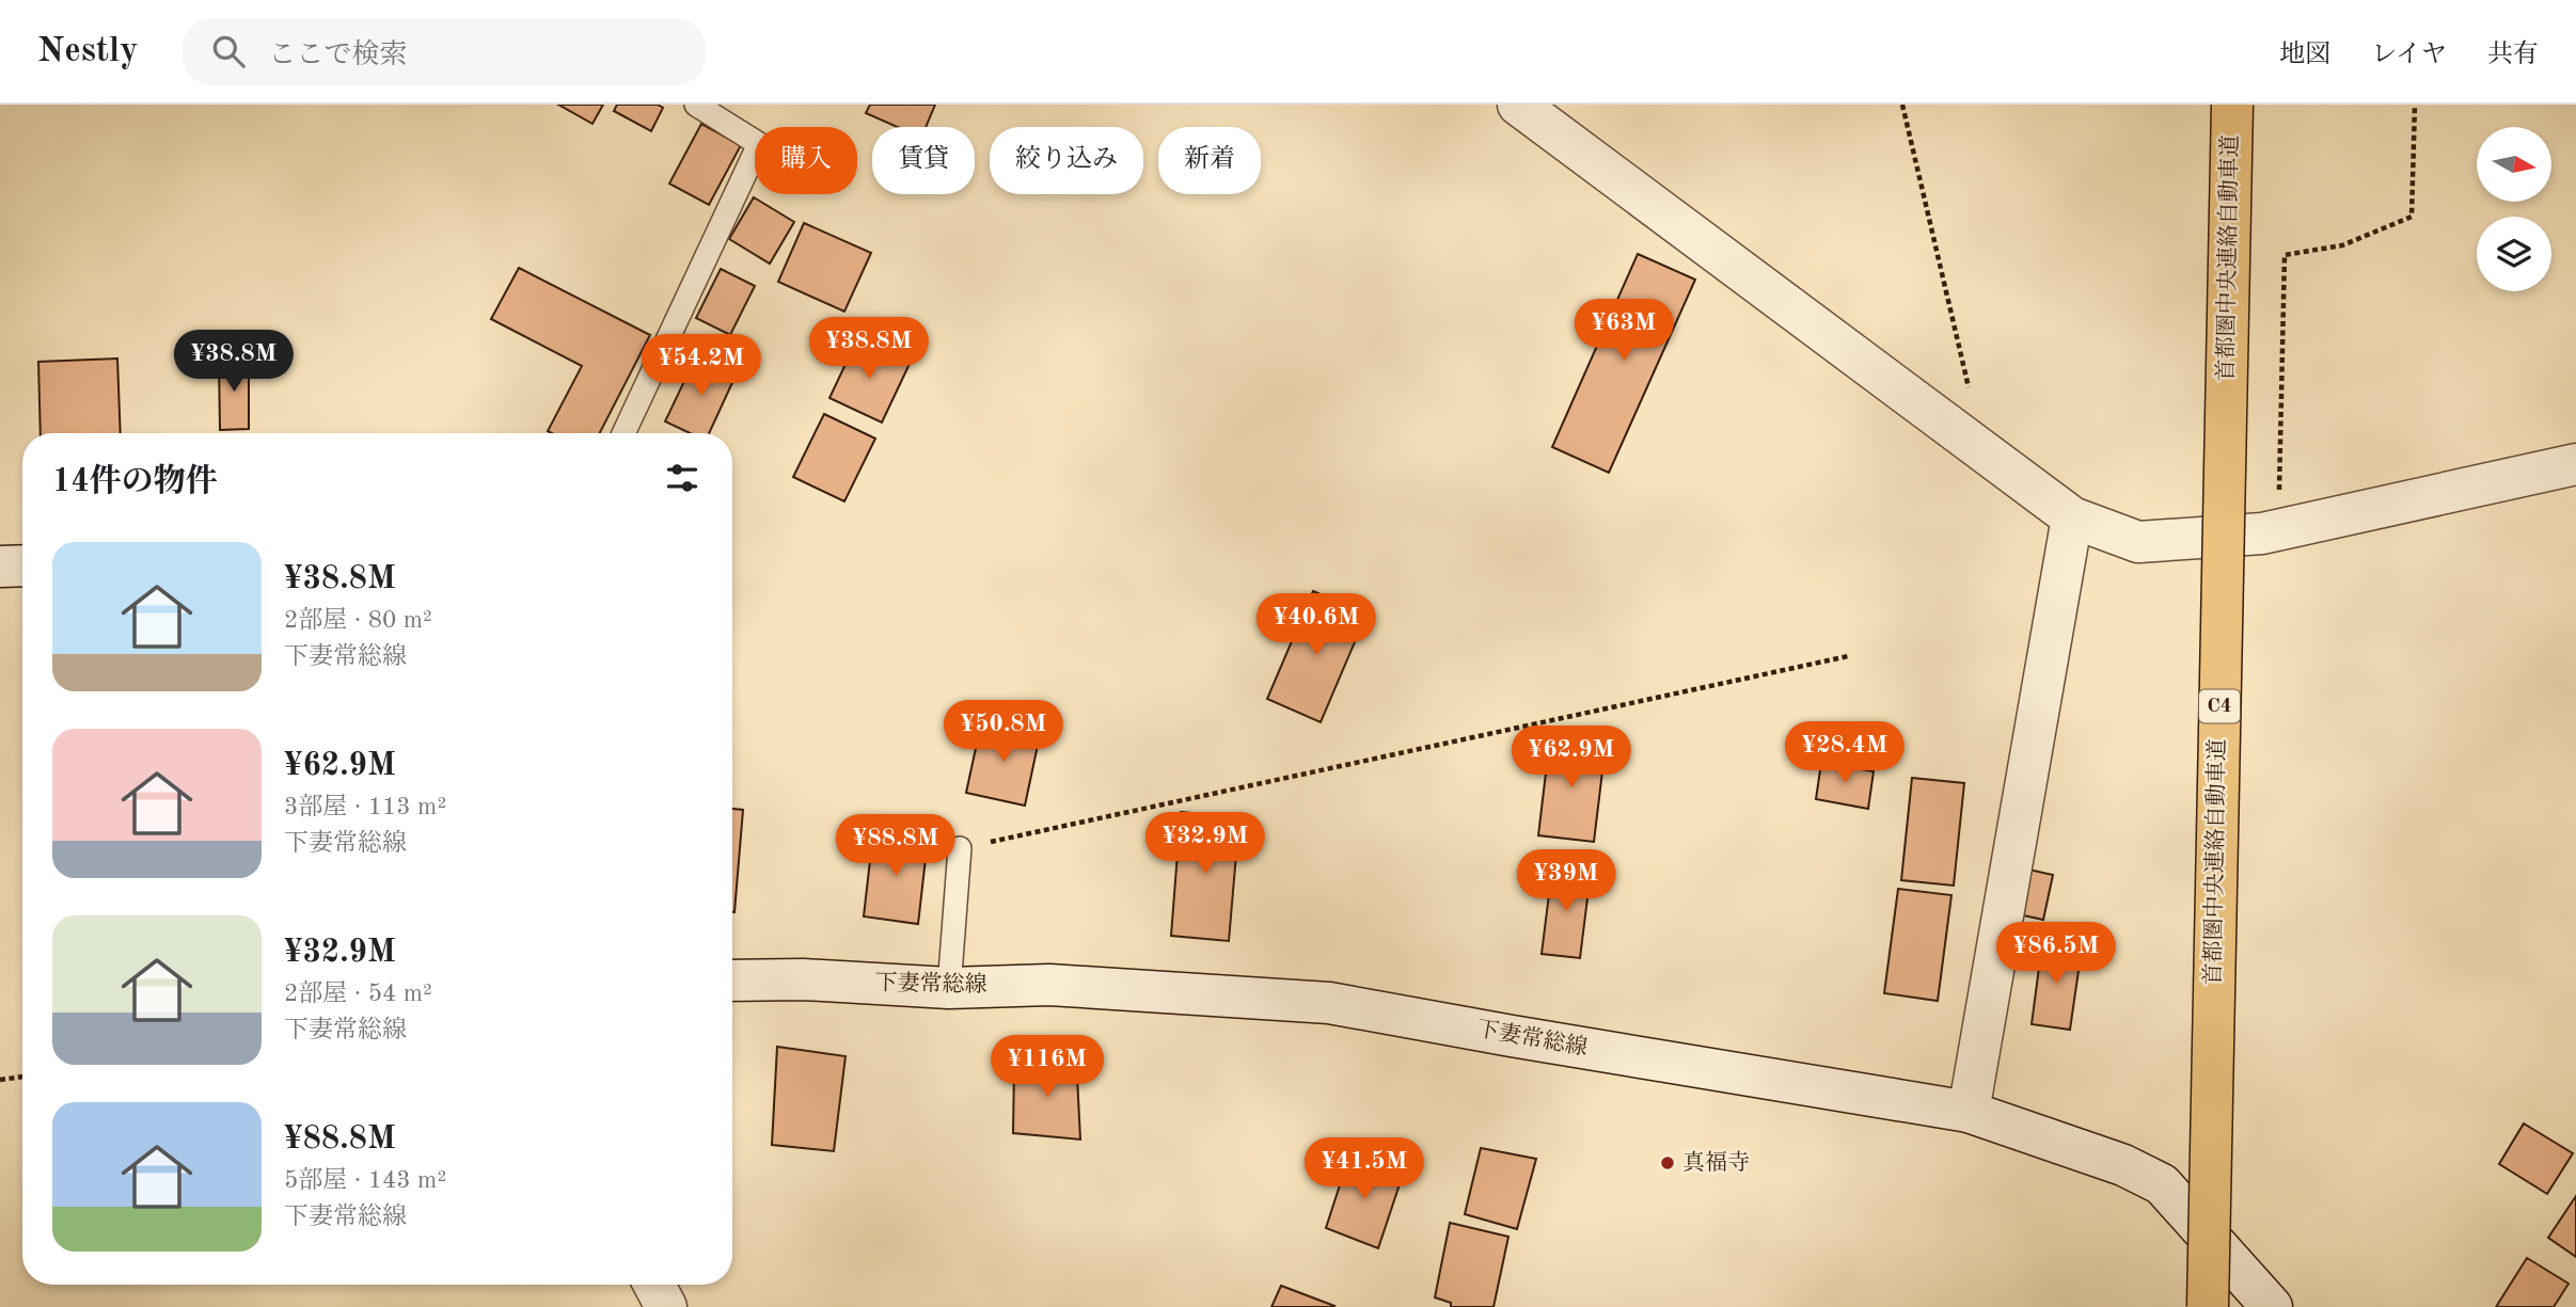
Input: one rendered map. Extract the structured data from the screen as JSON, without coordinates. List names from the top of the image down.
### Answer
{
  "streets": {
    "highway": ["首都圏中央連絡自動車道", "C4"],
    "street": ["下妻常総線"]
  },
  "places": ["真福寺"],
  "north": "right",
  "page": {
    "header": "Nestly",
    "search": "ここで検索",
    "nav": ["地図", "レイヤ", "共有"],
    "chip": [
      "購入",
      "賃貸",
      "絞り込み",
      "新着"
    ],
    "price": [
      "¥63M",
      "¥38.8M",
      "¥38.8M",
      "¥54.2M",
      "¥40.6M",
      "¥50.8M",
      "¥28.4M",
      "¥62.9M",
      "¥32.9M",
      "¥88.8M",
      "¥39M",
      "¥86.5M",
      "¥116M",
      "¥41.5M"
    ],
    "heading": "14件の物件",
    "list": [
      {
        "name": "¥38.8M",
        "note": "2部屋 · 80 m² · 下妻常総線"
      },
      {
        "name": "¥62.9M",
        "note": "3部屋 · 113 m² · 下妻常総線"
      },
      {
        "name": "¥32.9M",
        "note": "2部屋 · 54 m² · 下妻常総線"
      },
      {
        "name": "¥88.8M",
        "note": "5部屋 · 143 m² · 下妻常総線"
      }
    ]
  }
}
